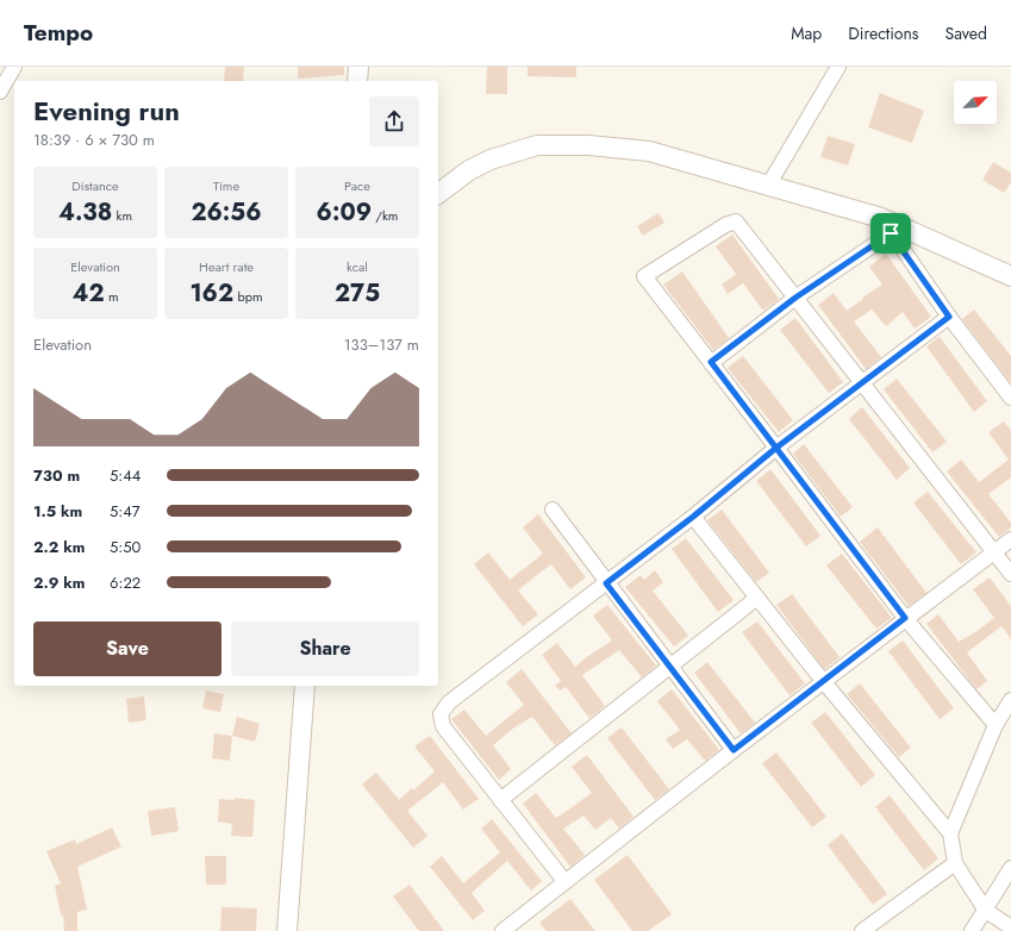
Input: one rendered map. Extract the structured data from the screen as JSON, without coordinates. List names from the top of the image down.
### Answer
{
  "north": "top right",
  "page": {
    "header": "Tempo",
    "nav": ["Map", "Directions", "Saved"],
    "heading": ["Evening run", "18:39 · 6 × 730 m"],
    "stats": [
      ["Distance", "4.38 km"],
      ["Time", "26:56"],
      ["Pace", "6:09 /km"],
      ["Elevation", "42 m"],
      ["Heart rate", "162 bpm"],
      ["kcal", "275"]
    ],
    "chart": ["Elevation", "133–137 m"],
    "list": [
      {
        "name": "730 m",
        "note": "5:44"
      },
      {
        "name": "1.5 km",
        "note": "5:47"
      },
      {
        "name": "2.2 km",
        "note": "5:50"
      },
      {
        "name": "2.9 km",
        "note": "6:22"
      }
    ],
    "buttons": ["Save", "Share"]
  }
}
